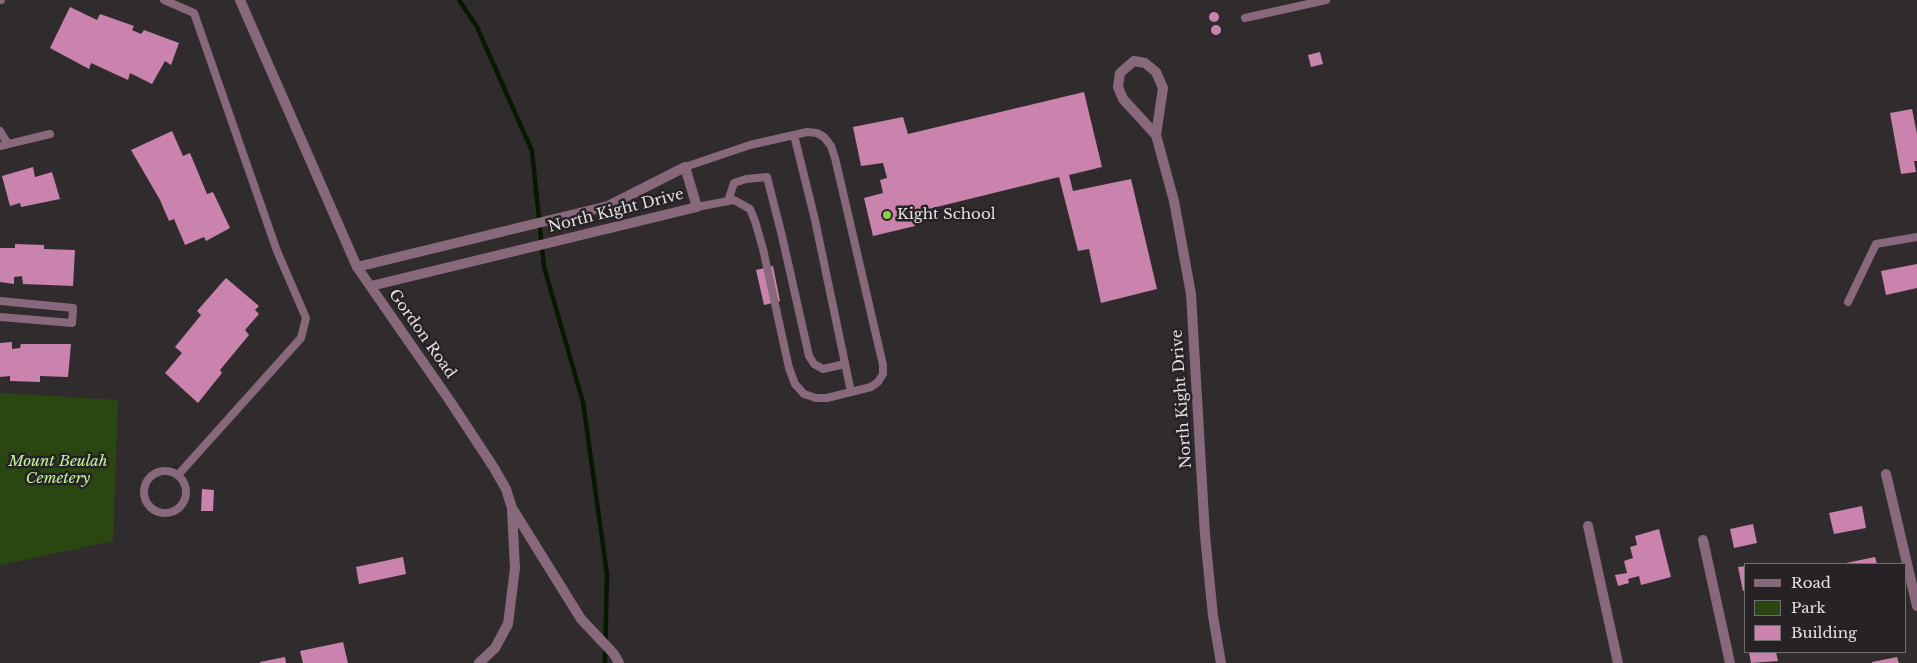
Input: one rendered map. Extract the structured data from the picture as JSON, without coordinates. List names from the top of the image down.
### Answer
{
  "streets": {
    "street": ["North Kight Drive", "Gordon Road"]
  },
  "crossings": [
    ["North Kight Drive", "Gordon Road"]
  ],
  "parks": ["Mount Beulah Cemetery"],
  "places": ["Kight School"],
  "legend": ["Road", "Park", "Building"]
}
